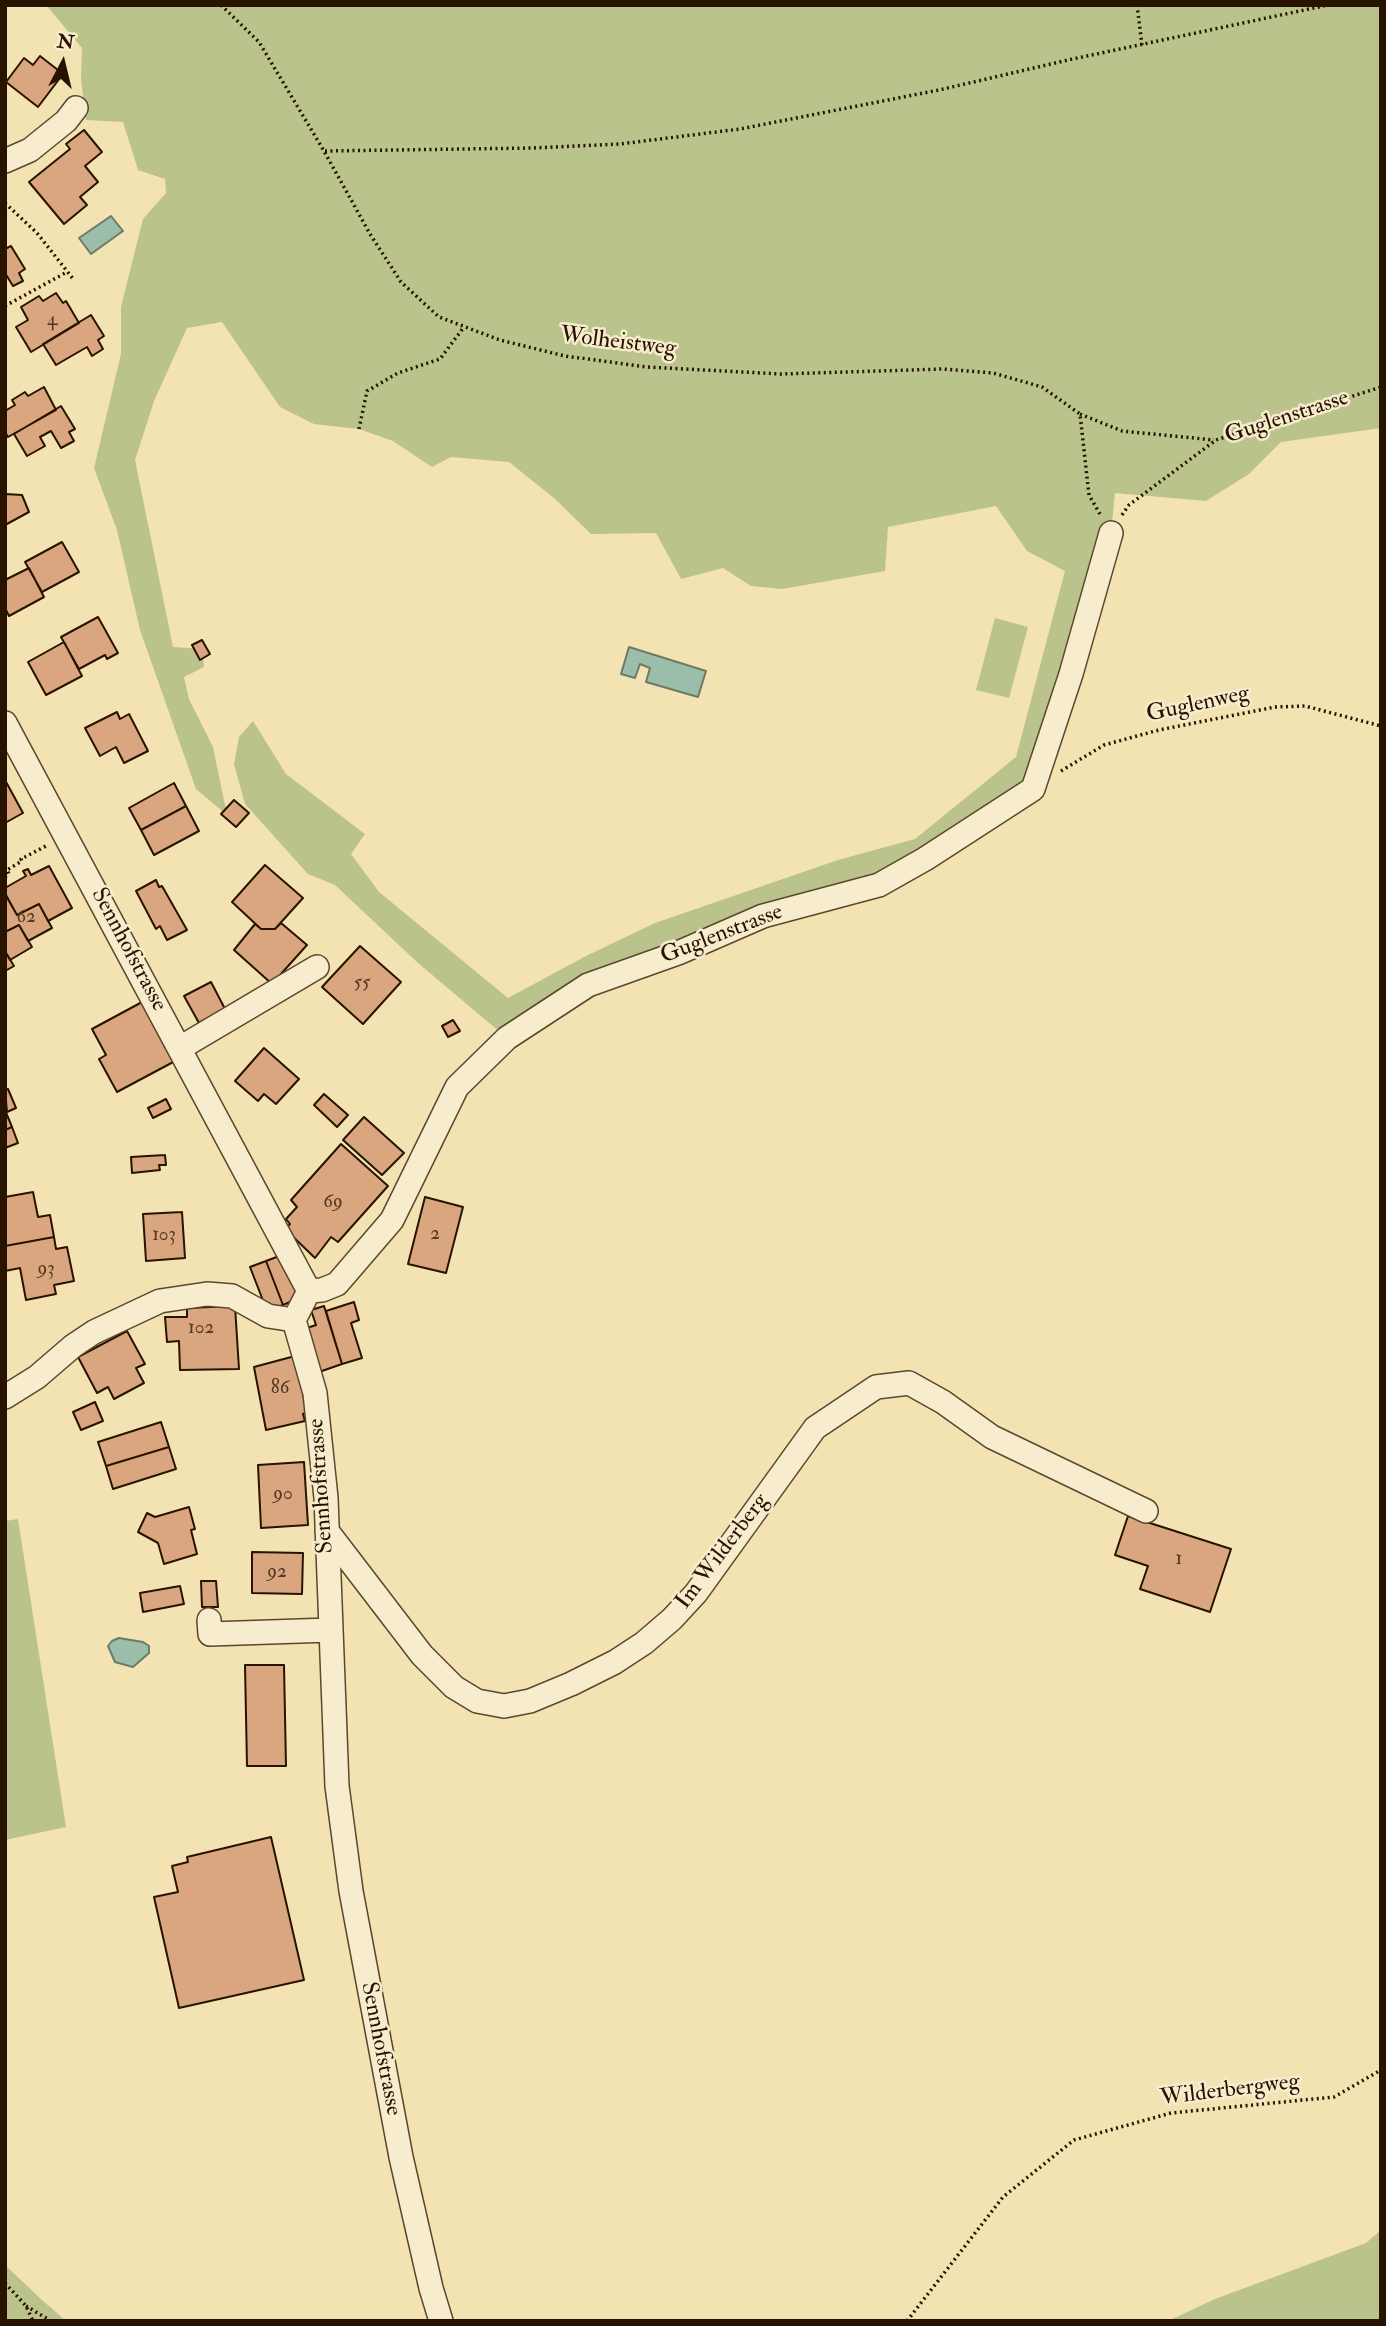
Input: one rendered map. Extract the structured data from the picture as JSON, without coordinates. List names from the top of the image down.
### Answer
{
  "streets": {
    "street": ["Guglenstrasse", "Sennhofstrasse", "Im Wilderberg"],
    "path": ["Wolheistweg", "Guglenweg", "Wilderbergweg"]
  },
  "crossings": [
    ["Wolheistweg", "Guglenstrasse"],
    ["Guglenstrasse", "Guglenweg"],
    ["Guglenstrasse", "Sennhofstrasse"],
    ["Sennhofstrasse", "Im Wilderberg"]
  ],
  "house_numbers": [
    "4",
    "62",
    "55",
    "69",
    "2",
    "103",
    "93",
    "102",
    "86",
    "90",
    "1",
    "92"
  ],
  "north": "top"
}
